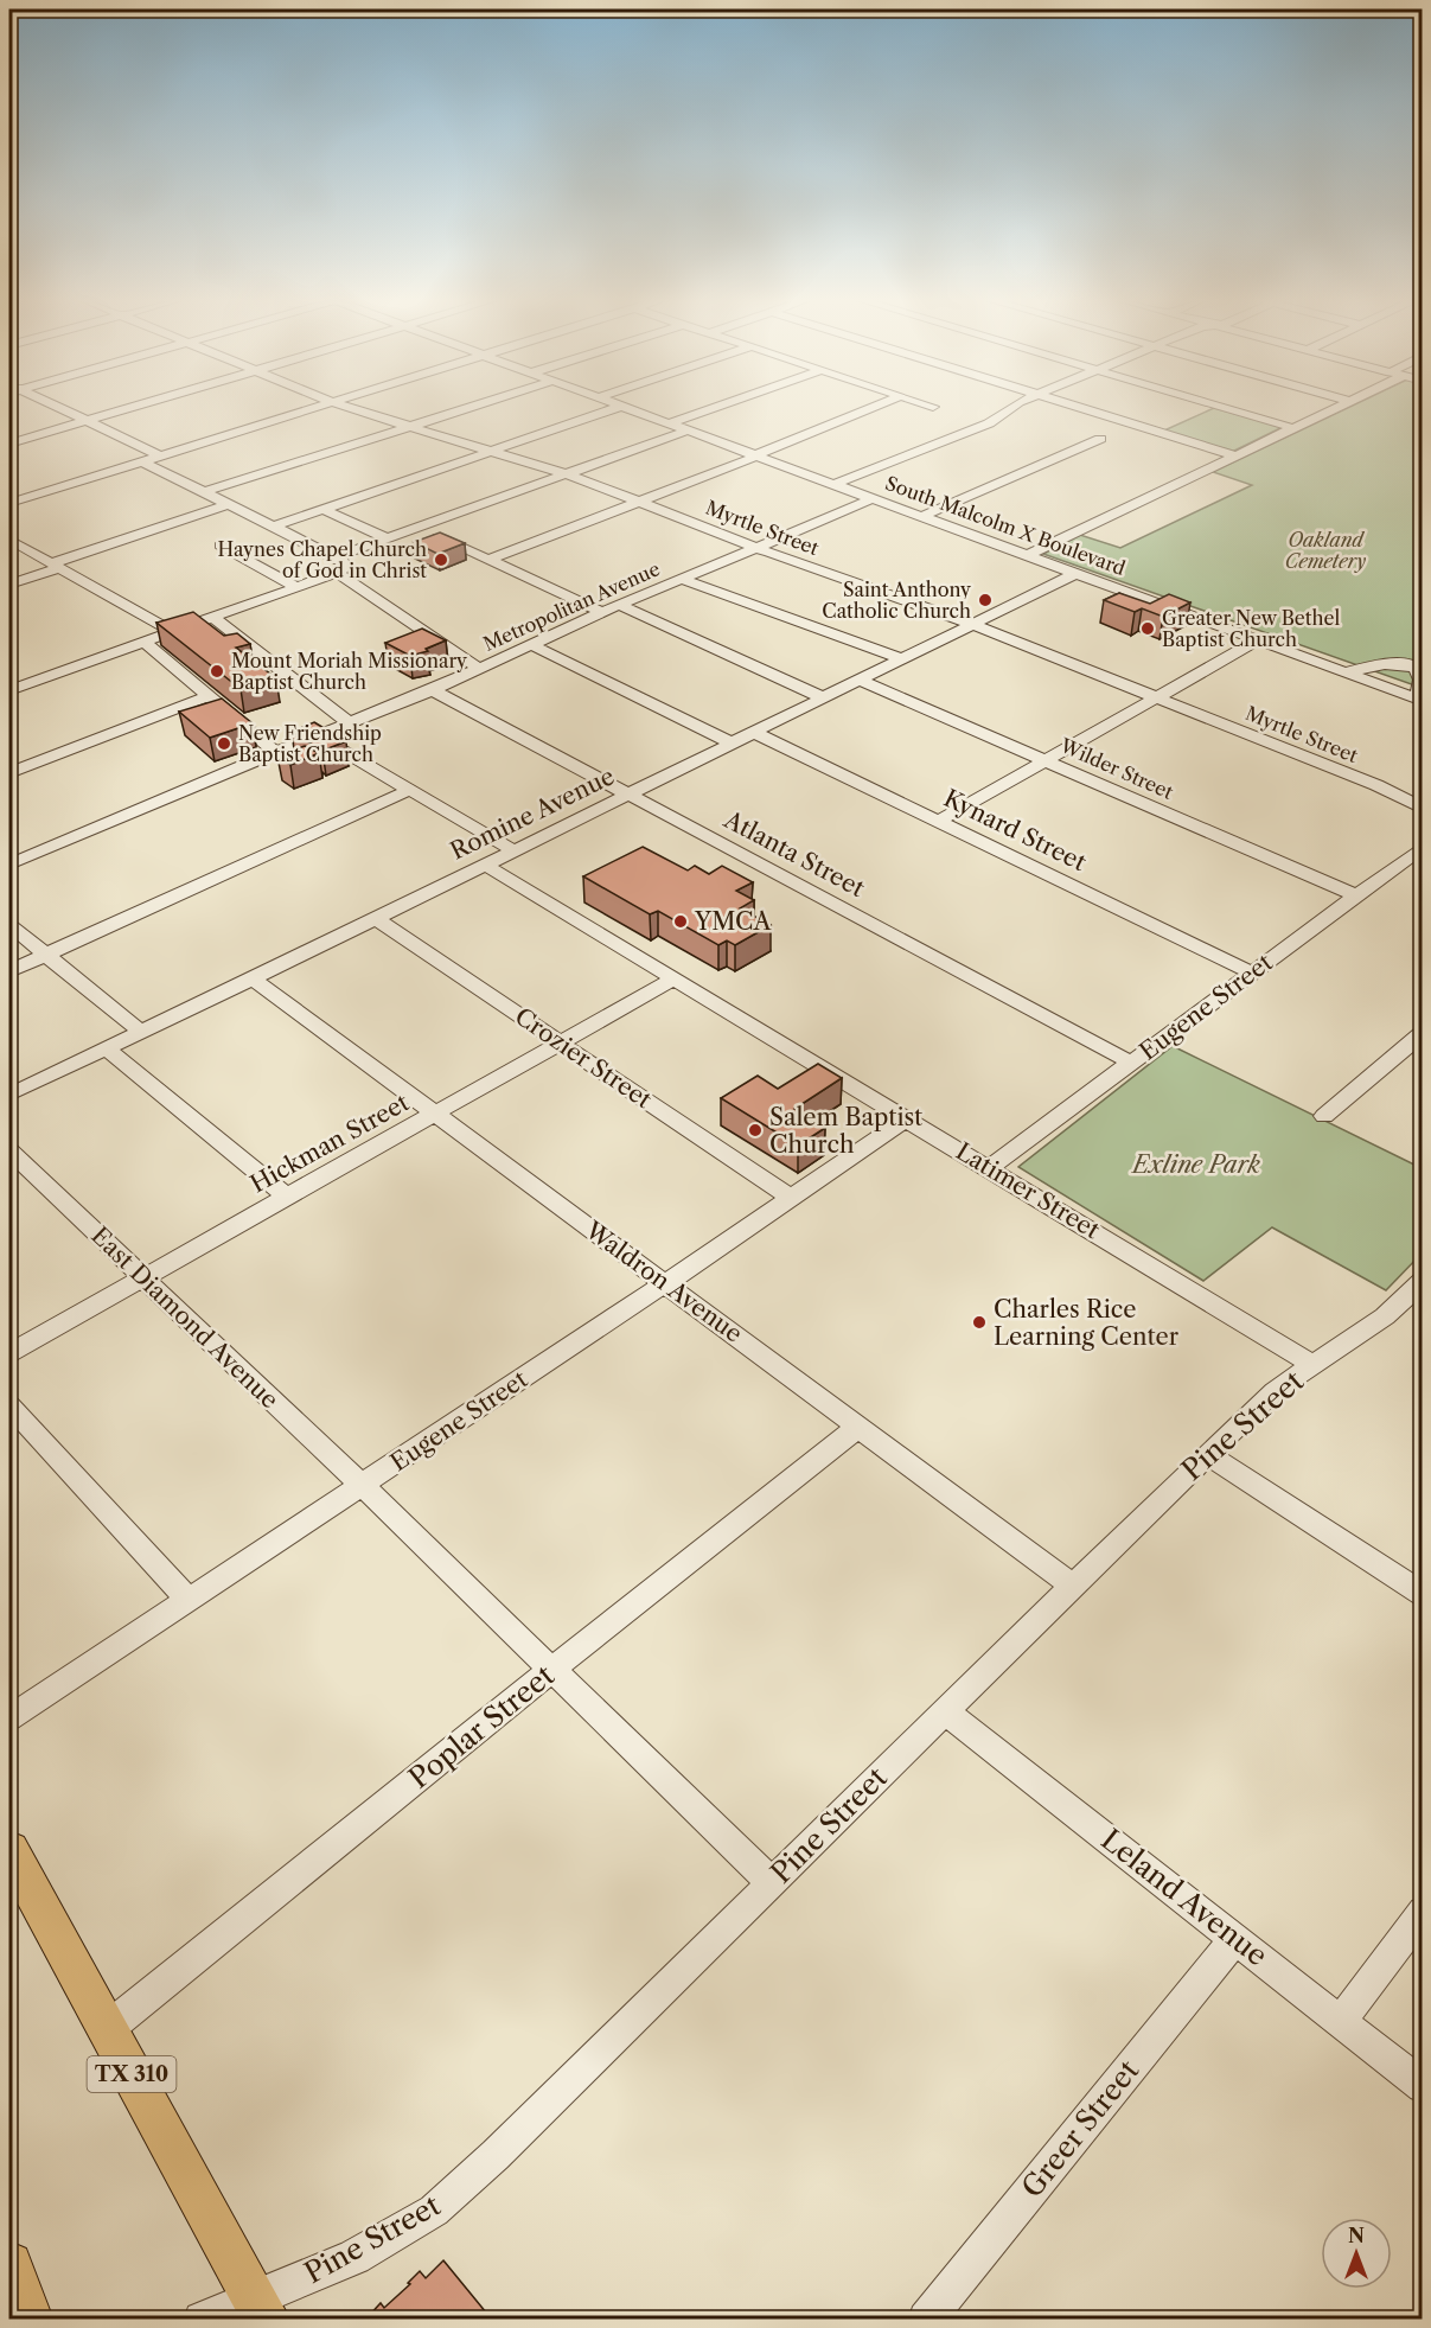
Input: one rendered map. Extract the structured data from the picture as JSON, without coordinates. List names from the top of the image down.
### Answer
{
  "streets": {
    "main road": ["TX 310"],
    "street": [
      "South Malcolm X Boulevard",
      "Myrtle Street",
      "Metropolitan Avenue",
      "Wilder Street",
      "Romine Avenue",
      "Kynard Street",
      "Atlanta Street",
      "Eugene Street",
      "Crozier Street",
      "Hickman Street",
      "Latimer Street",
      "Waldron Avenue",
      "East Diamond Avenue",
      "Pine Street",
      "Poplar Street",
      "Leland Avenue",
      "Greer Street"
    ]
  },
  "crossings": [
    ["South Malcolm X Boulevard", "Metropolitan Avenue"],
    ["South Malcolm X Boulevard", "Romine Avenue"],
    ["Myrtle Street", "Metropolitan Avenue"],
    ["Myrtle Street", "Romine Avenue"],
    ["Metropolitan Avenue", "Atlanta Street"],
    ["Wilder Street", "Romine Avenue"],
    ["Wilder Street", "Eugene Street"],
    ["Romine Avenue", "Kynard Street"],
    ["Romine Avenue", "Atlanta Street"],
    ["Romine Avenue", "Crozier Street"],
    ["Romine Avenue", "Latimer Street"],
    ["Romine Avenue", "Waldron Avenue"],
    ["Kynard Street", "Eugene Street"],
    ["Atlanta Street", "Eugene Street"],
    ["Eugene Street", "Crozier Street"],
    ["Eugene Street", "Latimer Street"],
    ["Eugene Street", "Waldron Avenue"],
    ["Eugene Street", "East Diamond Avenue"],
    ["Crozier Street", "Hickman Street"],
    ["Hickman Street", "Latimer Street"],
    ["Hickman Street", "Waldron Avenue"],
    ["Hickman Street", "East Diamond Avenue"],
    ["Latimer Street", "Pine Street"],
    ["Waldron Avenue", "Pine Street"],
    ["Waldron Avenue", "Poplar Street"],
    ["East Diamond Avenue", "Pine Street"],
    ["East Diamond Avenue", "Poplar Street"],
    ["Pine Street", "Leland Avenue"],
    ["Pine Street", "TX 310"],
    ["Poplar Street", "TX 310"],
    ["Leland Avenue", "Greer Street"]
  ],
  "parks": ["Oakland Cemetery", "Exline Park"],
  "places": [
    "Haynes Chapel Church of God in Christ",
    "Saint Anthony Catholic Church",
    "Greater New Bethel Baptist Church",
    "Mount Moriah Missionary Baptist Church",
    "New Friendship Baptist Church",
    "YMCA",
    "Salem Baptist Church",
    "Charles Rice Learning Center"
  ],
  "north": "top"
}
